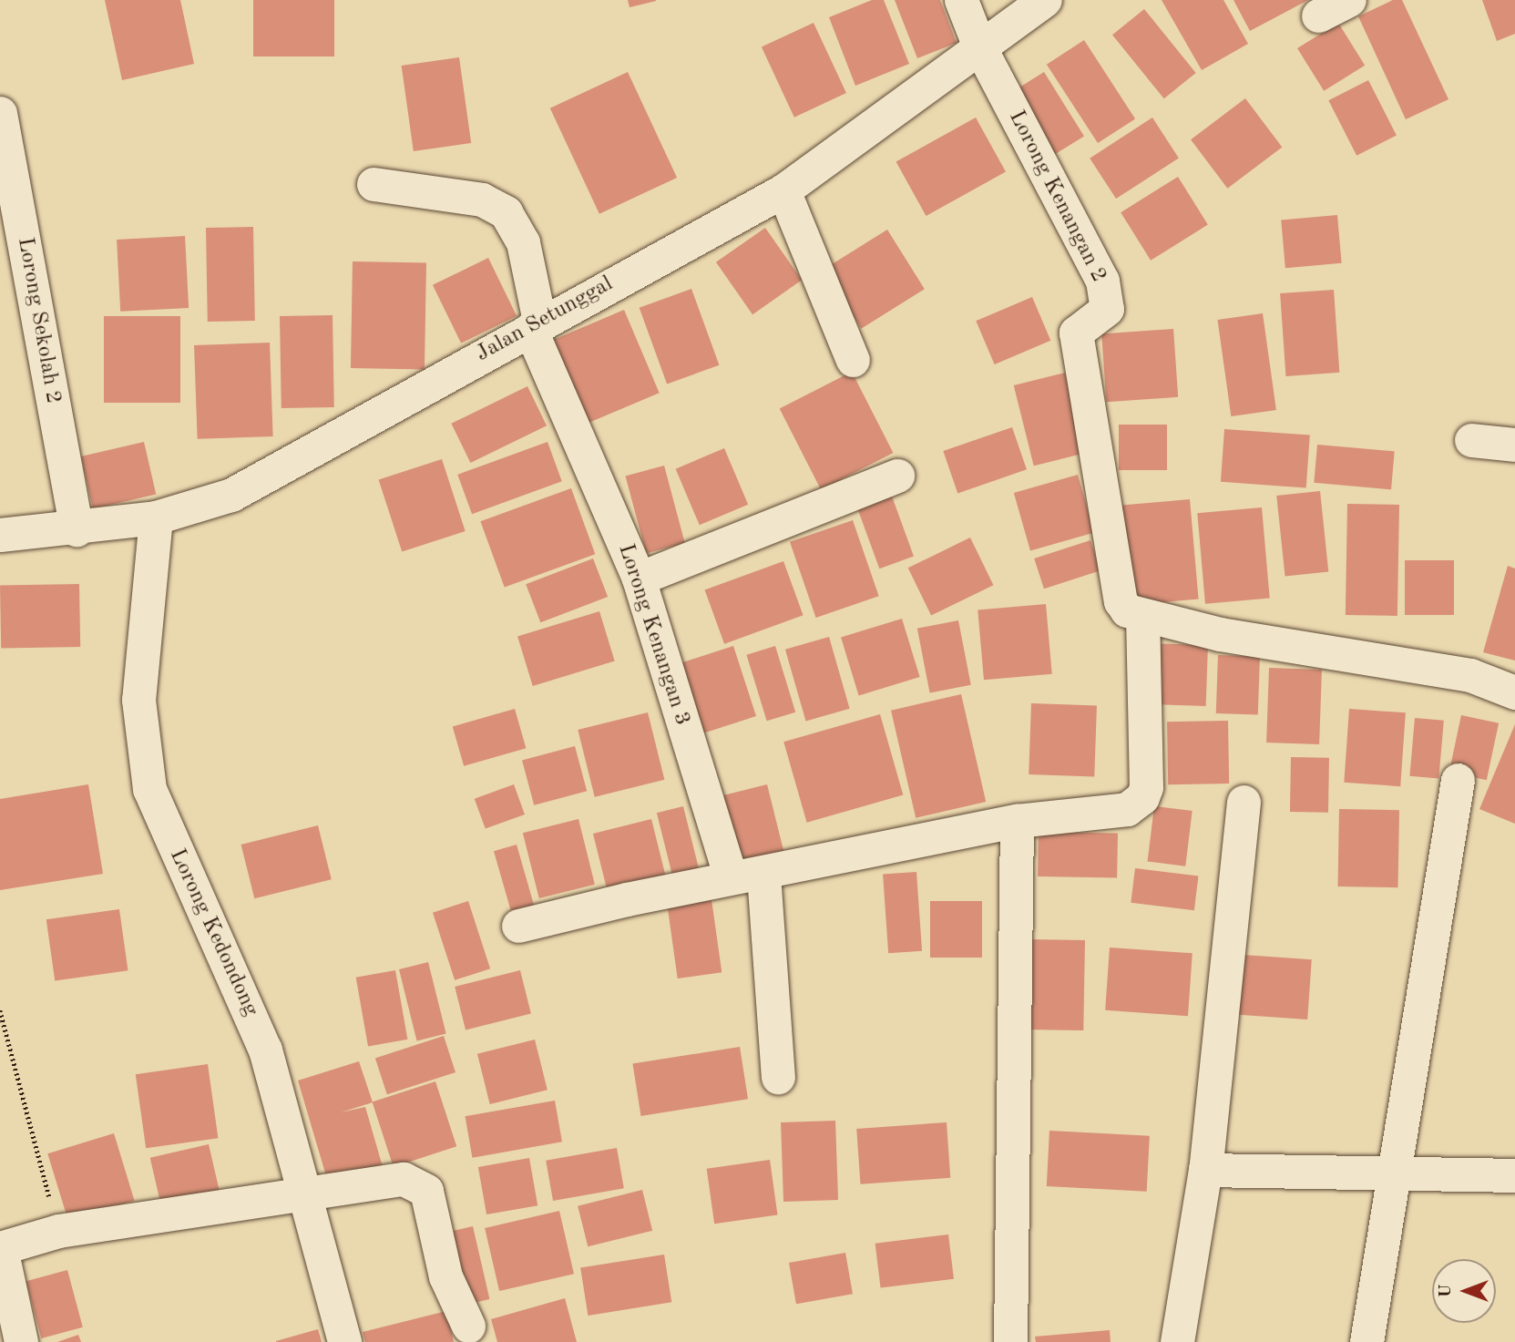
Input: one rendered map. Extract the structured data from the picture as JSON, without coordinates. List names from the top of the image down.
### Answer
{
  "streets": {
    "street": [
      "Lorong Kenangan 2",
      "Jalan Setunggal",
      "Lorong Sekolah 2",
      "Lorong Kenangan 3",
      "Lorong Kedondong"
    ]
  },
  "crossings": [
    ["Lorong Kenangan 2", "Jalan Setunggal"],
    ["Jalan Setunggal", "Lorong Sekolah 2"],
    ["Jalan Setunggal", "Lorong Kenangan 3"],
    ["Jalan Setunggal", "Lorong Kedondong"]
  ],
  "north": "left"
}
